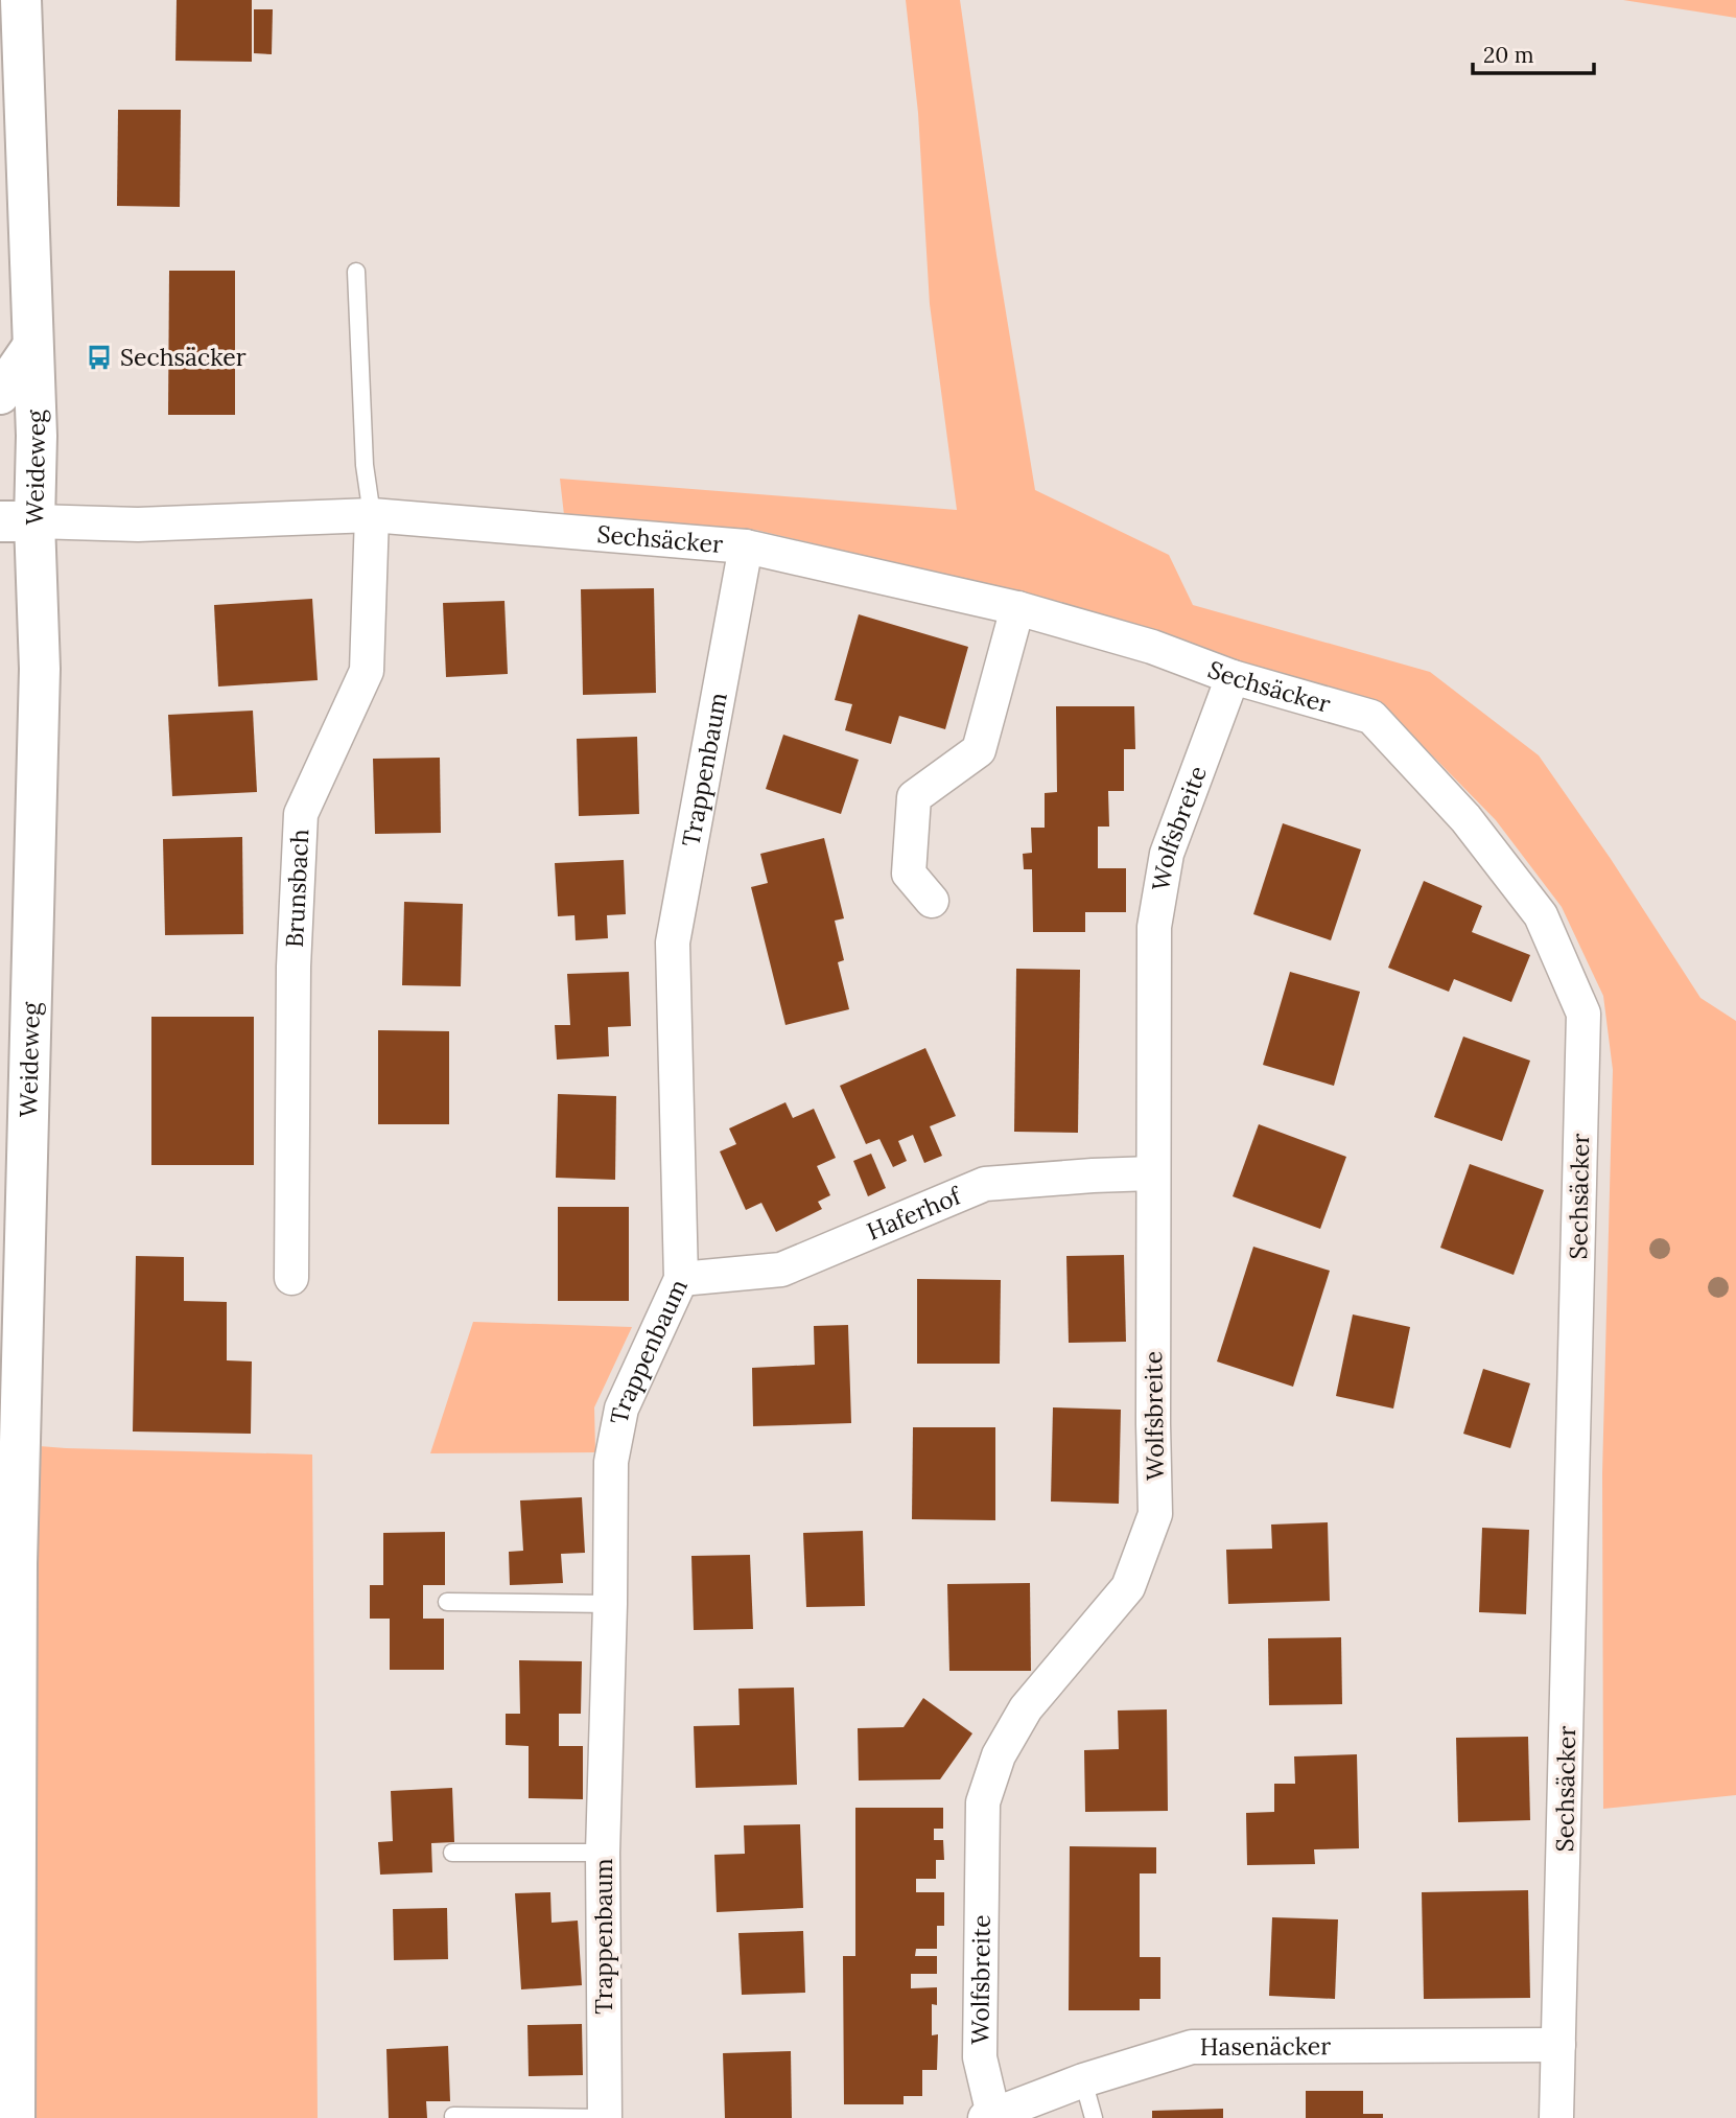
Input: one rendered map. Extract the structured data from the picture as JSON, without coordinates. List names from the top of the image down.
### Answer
{
  "streets": {
    "main road": ["Weideweg"],
    "street": [
      "Sechsäcker",
      "Trappenbaum",
      "Wolfsbreite",
      "Brunsbach",
      "Haferhof",
      "Hasenäcker"
    ]
  },
  "crossings": [
    ["Weideweg", "Sechsäcker"],
    ["Sechsäcker", "Trappenbaum"],
    ["Sechsäcker", "Wolfsbreite"],
    ["Sechsäcker", "Brunsbach"],
    ["Sechsäcker", "Hasenäcker"],
    ["Trappenbaum", "Haferhof"],
    ["Wolfsbreite", "Haferhof"],
    ["Wolfsbreite", "Hasenäcker"]
  ],
  "places": {
    "bus stop": ["Sechsäcker"]
  },
  "scale_bar": "20 m"
}
